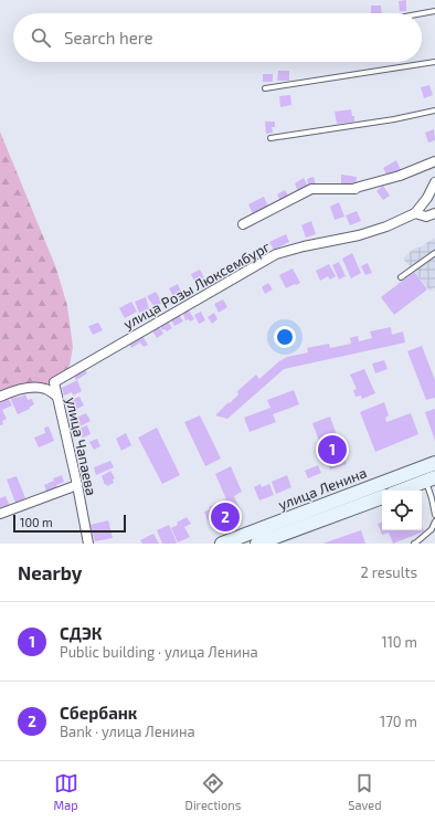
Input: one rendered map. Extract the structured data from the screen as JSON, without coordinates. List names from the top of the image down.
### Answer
{
  "streets": {
    "main road": ["улица Ленина"],
    "street": ["улица Розы Люксембург", "улица Чапаева"]
  },
  "crossings": [
    ["улица Розы Люксембург", "улица Чапаева"]
  ],
  "scale_bar": "100 m",
  "page": {
    "search": "Search here",
    "pins": ["1", "2"],
    "scale": "100 m",
    "heading": ["Nearby", "2 results"],
    "list": [
      {
        "mark": "1",
        "name": "СДЭК",
        "note": "Public building · улица Ленина",
        "value": "110 m"
      },
      {
        "mark": "2",
        "name": "Сбербанк",
        "note": "Bank · улица Ленина",
        "value": "170 m"
      }
    ],
    "nav": ["Map", "Directions", "Saved"]
  }
}
